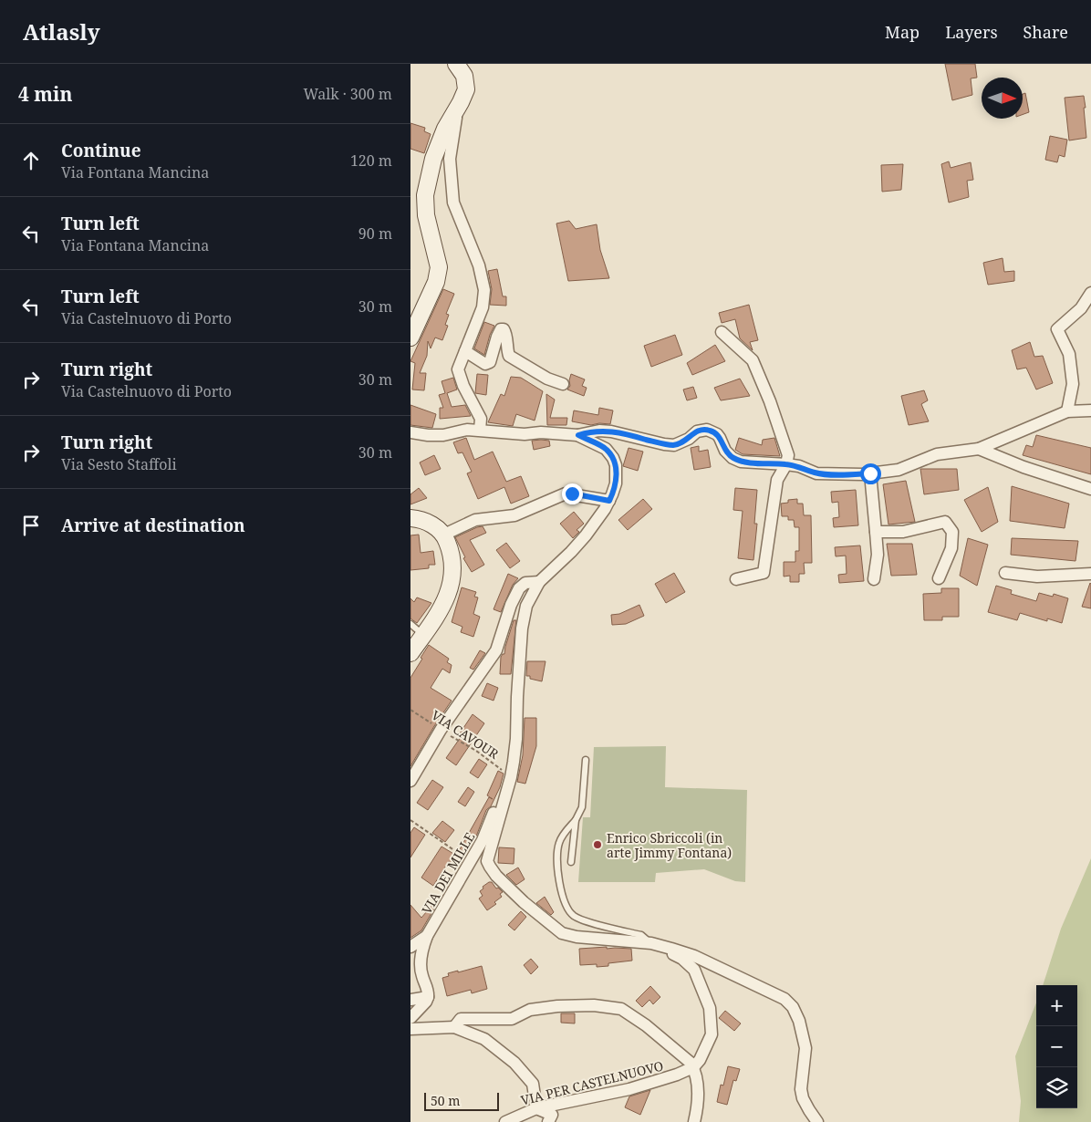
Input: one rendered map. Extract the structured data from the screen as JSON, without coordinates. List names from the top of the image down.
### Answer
{
  "streets": {
    "street": ["VIA DEI MILLE", "VIA PER CASTELNUOVO"],
    "path": ["VIA CAVOUR"]
  },
  "crossings": [
    ["VIA CAVOUR", "VIA DEI MILLE"]
  ],
  "places": ["Enrico Sbriccoli (in arte Jimmy Fontana)"],
  "scale_bar": "50 m",
  "north": "right",
  "page": {
    "header": "Atlasly",
    "nav": ["Map", "Layers", "Share"],
    "heading": ["4 min", "Walk · 300 m"],
    "list": [
      ["Continue", "Via Fontana Mancina", "120 m"],
      ["Turn left", "Via Fontana Mancina", "90 m"],
      ["Turn left", "Via Castelnuovo di Porto", "30 m"],
      ["Turn right", "Via Castelnuovo di Porto", "30 m"],
      ["Turn right", "Via Sesto Staffoli", "30 m"],
      "Arrive at destination"
    ],
    "map_buttons": ["+", "−"],
    "scale": "50 m"
  }
}
